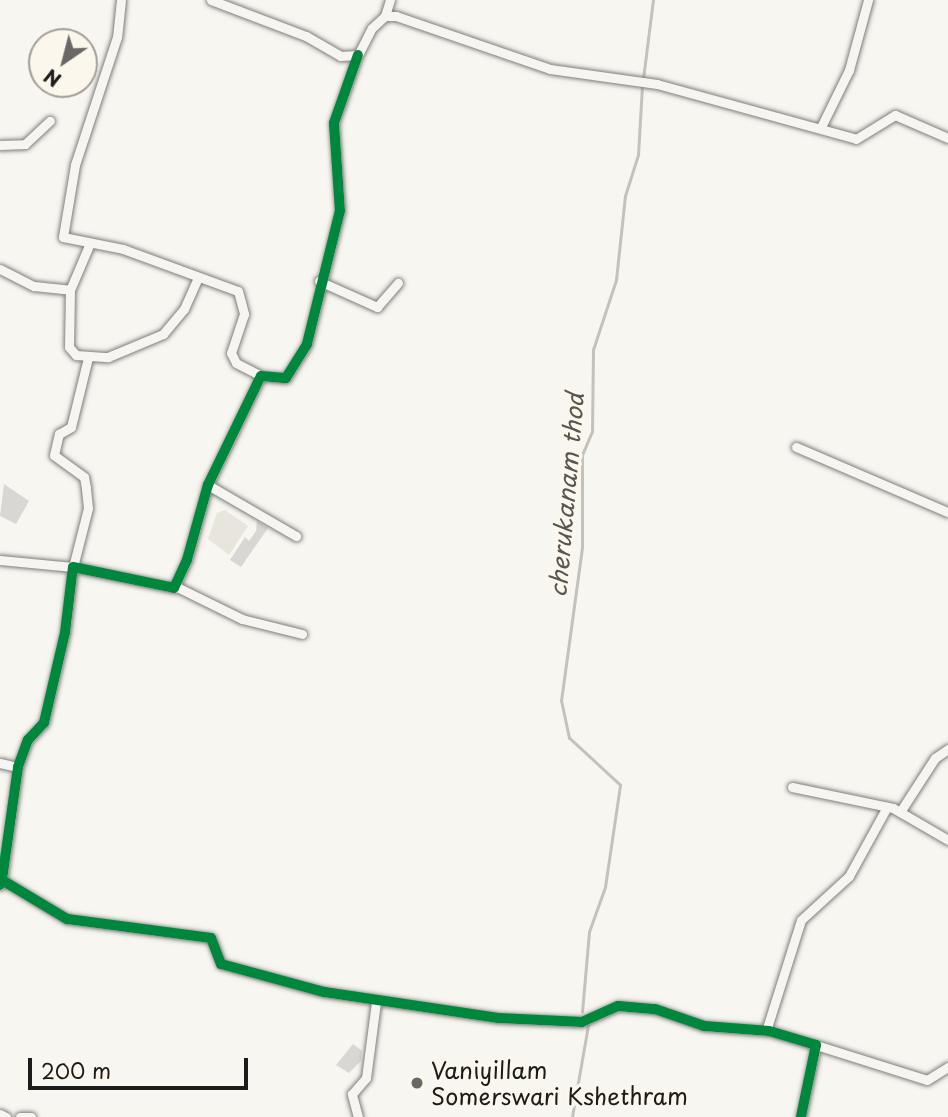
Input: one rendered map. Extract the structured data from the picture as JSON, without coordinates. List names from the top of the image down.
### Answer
{
  "water": ["cherukanam thod"],
  "places": ["Vaniyillam Somerswari Kshethram"],
  "scale_bar": "200 m",
  "north": "bottom left"
}
